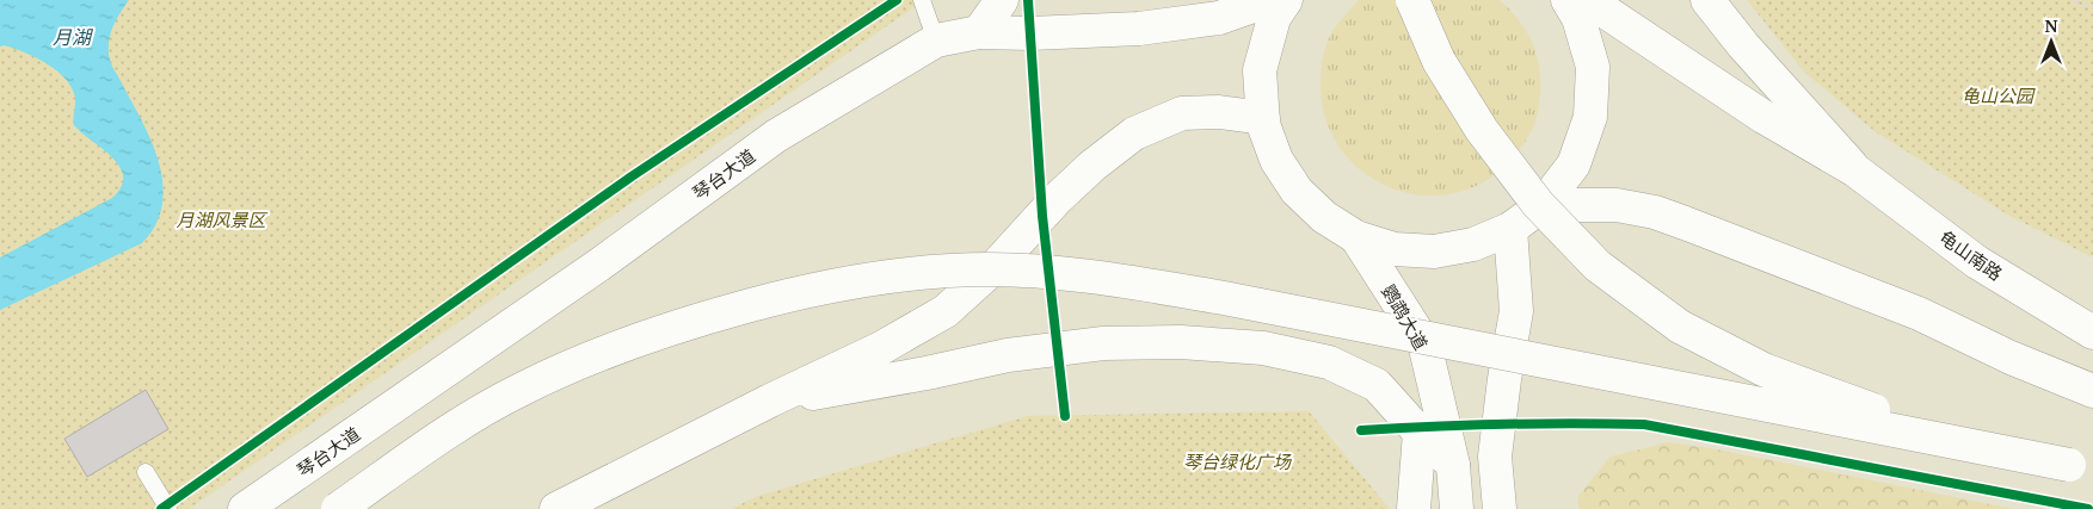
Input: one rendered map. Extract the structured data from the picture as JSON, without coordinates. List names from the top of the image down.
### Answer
{
  "streets": {
    "main road": ["琴台大道", "龟山南路", "鹦鹉大道"]
  },
  "water": ["月湖"],
  "parks": ["龟山公园", "月湖风景区", "琴台绿化广场"],
  "north": "top"
}
